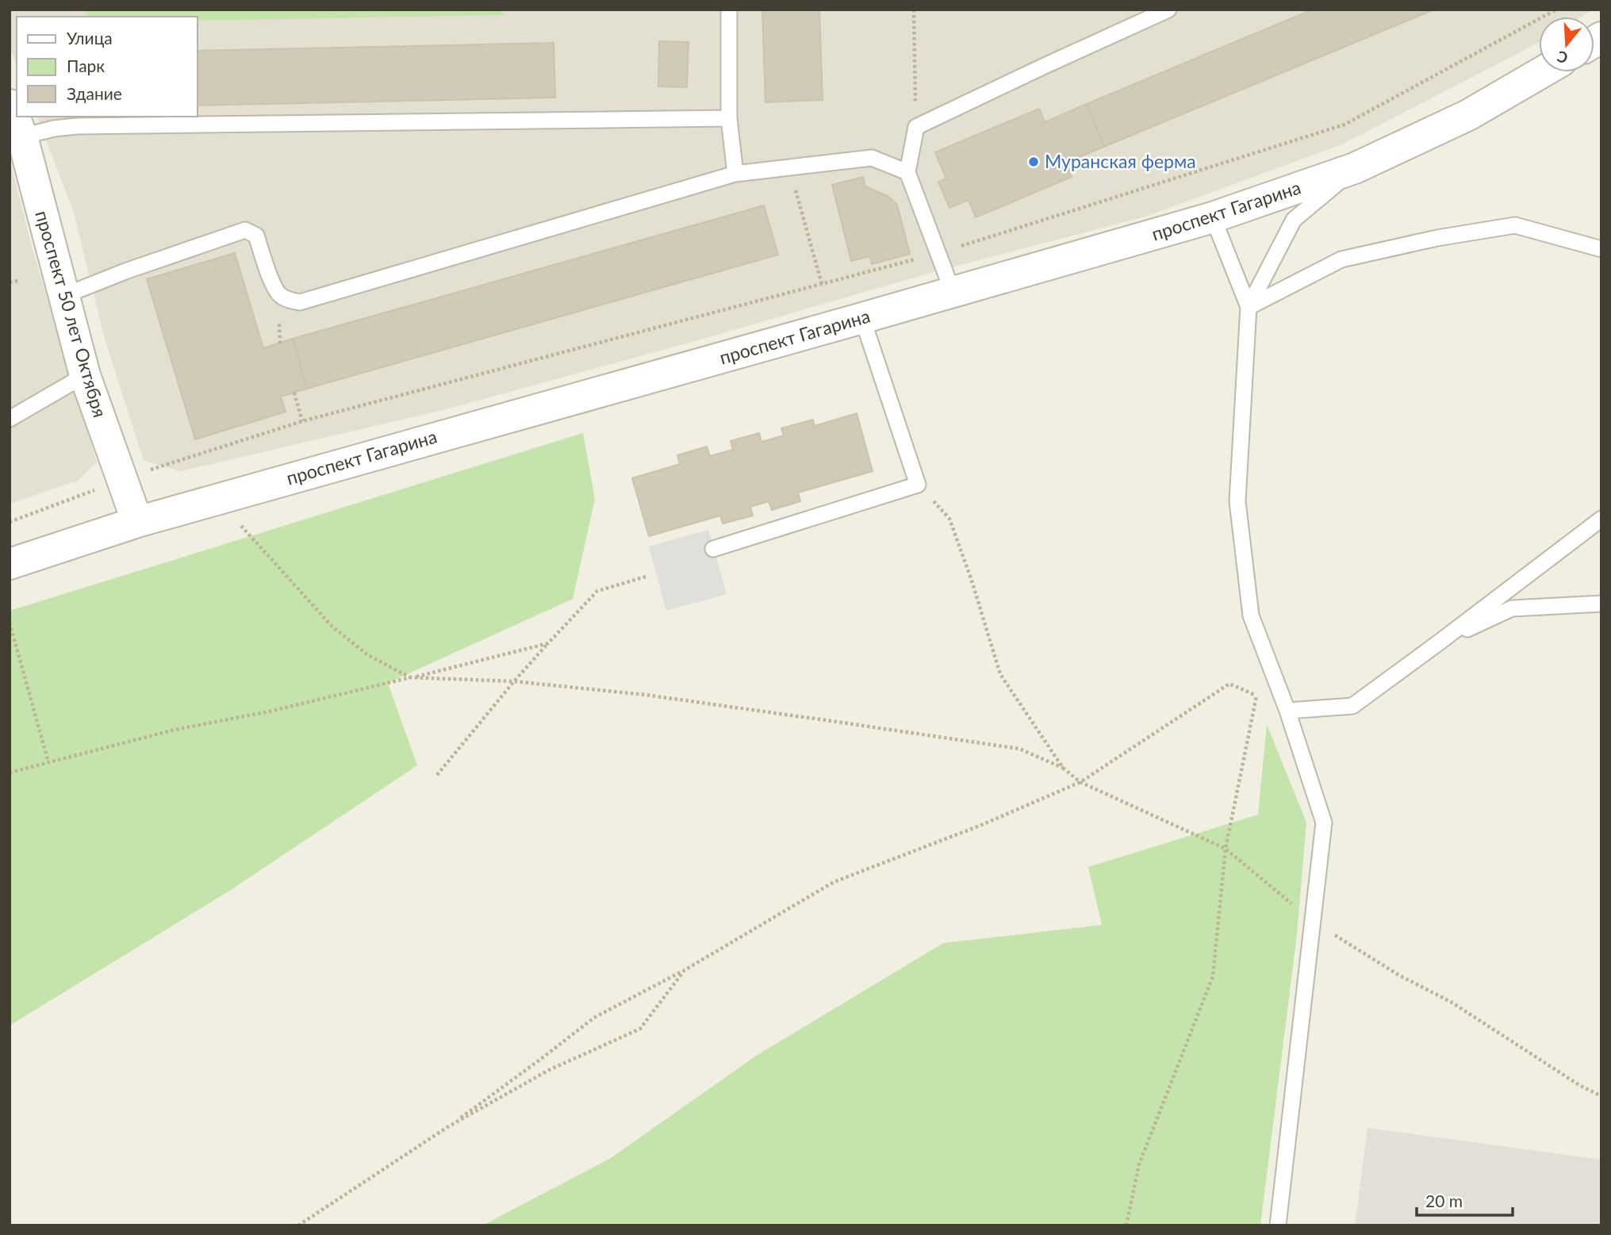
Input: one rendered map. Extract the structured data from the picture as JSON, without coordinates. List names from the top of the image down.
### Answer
{
  "streets": {
    "street": ["проспект Гагарина", "проспект 50 лет Октября"]
  },
  "crossings": [
    ["проспект Гагарина", "проспект 50 лет Октября"]
  ],
  "places": ["Муранская ферма"],
  "legend": ["Улица", "Парк", "Здание"],
  "scale_bar": "20 m",
  "north": "bottom"
}
